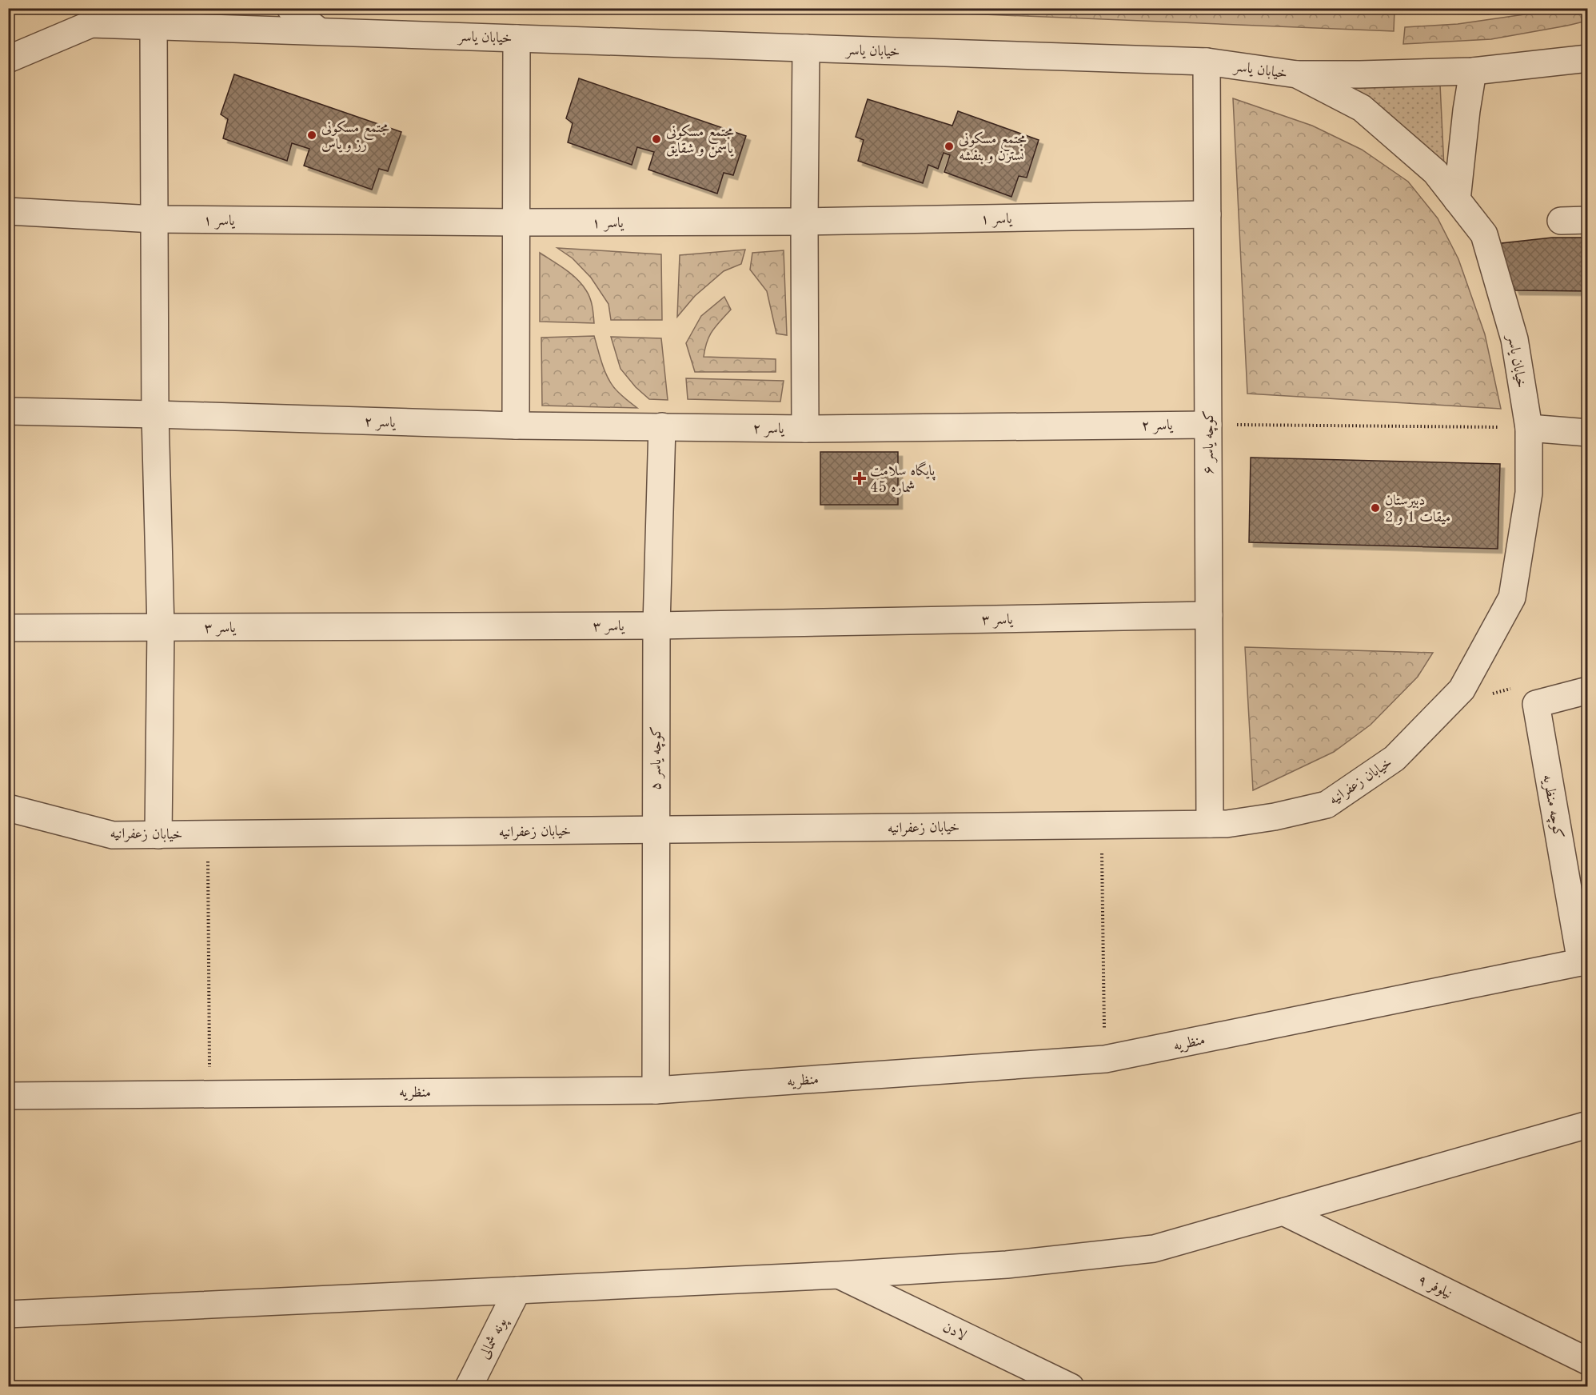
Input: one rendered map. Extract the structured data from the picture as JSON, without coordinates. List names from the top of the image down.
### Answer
{
  "streets": {
    "street": [
      "خیابان یاسر",
      "یاسر ۱",
      "یاسر ۲",
      "کوچه یاسر ۶",
      "یاسر ۳",
      "کوچه یاسر ۵",
      "خیابان زعفرانیه",
      "کوچه منظریه",
      "منظریه",
      "نیلوفر ۹",
      "لادن",
      "پونه شمالی"
    ]
  },
  "crossings": [
    ["خیابان یاسر", "کوچه یاسر ۶"],
    ["خیابان یاسر", "خیابان زعفرانیه"],
    ["یاسر ۱", "کوچه یاسر ۶"],
    ["یاسر ۲", "کوچه یاسر ۶"],
    ["یاسر ۲", "کوچه یاسر ۵"],
    ["کوچه یاسر ۶", "یاسر ۳"],
    ["کوچه یاسر ۶", "خیابان زعفرانیه"],
    ["یاسر ۳", "کوچه یاسر ۵"],
    ["کوچه یاسر ۵", "خیابان زعفرانیه"],
    ["کوچه یاسر ۵", "منظریه"],
    ["کوچه منظریه", "منظریه"]
  ],
  "places": {
    "other": [
      "مجتمع مسکونی رز و یاس",
      "مجتمع مسکونی یاسمن و شقایق",
      "مجتمع مسکونی نسترن و بنفشه",
      "دبیرستان میقات 1 و 2"
    ],
    "health": ["پایگاه سلامت شماره 45"]
  }
}
